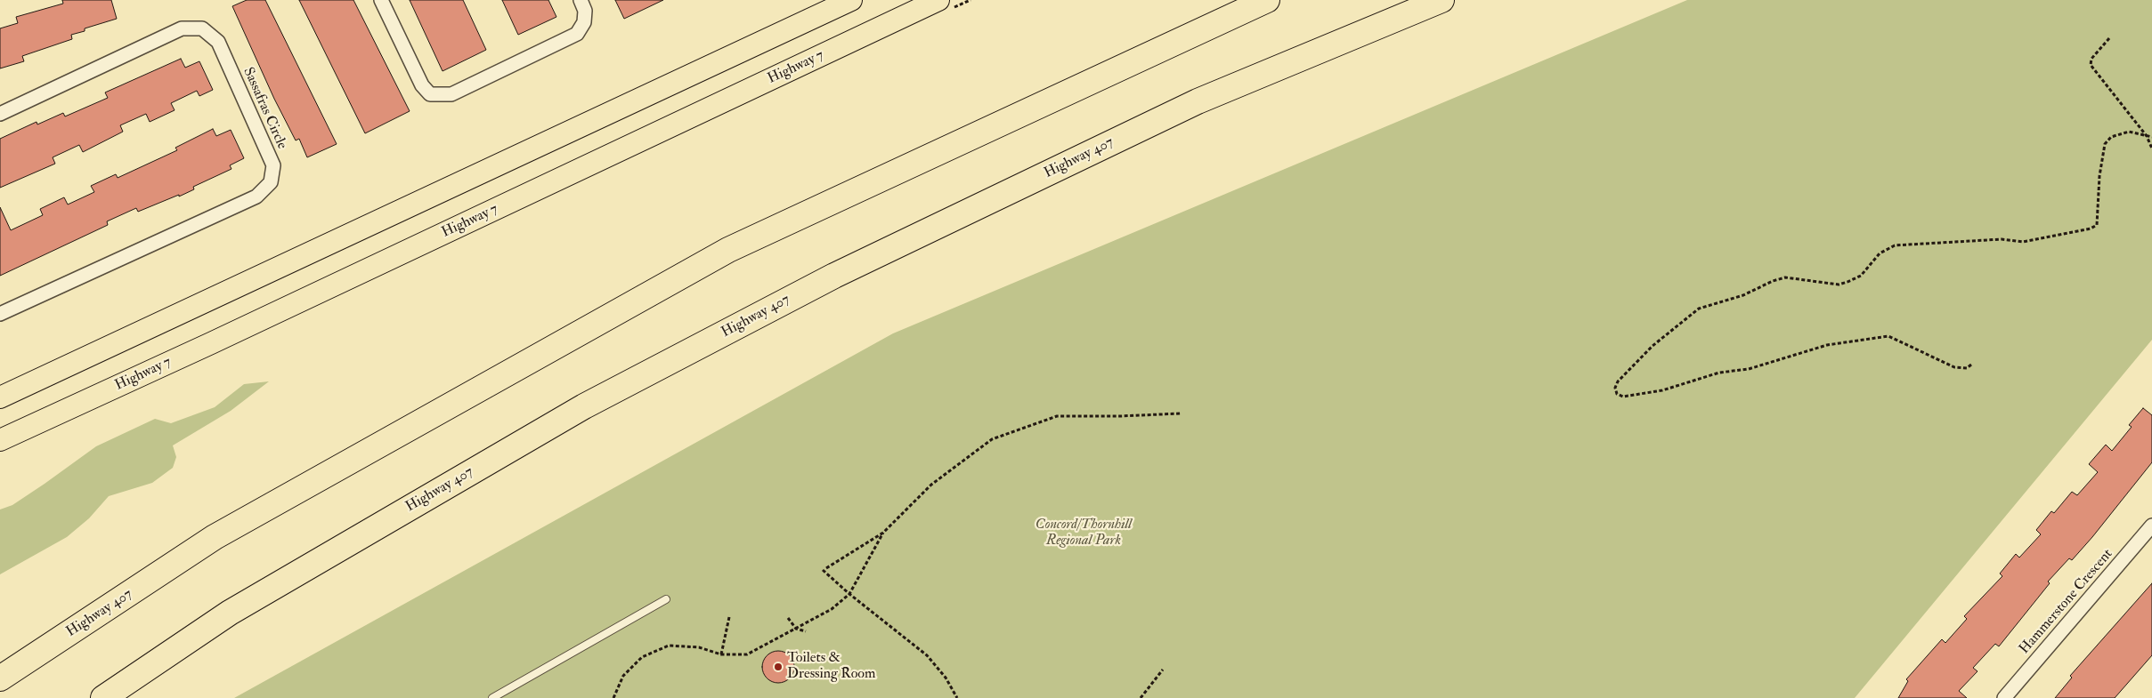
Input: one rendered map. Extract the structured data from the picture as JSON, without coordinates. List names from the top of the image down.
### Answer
{
  "streets": {
    "highway": ["Highway 407"],
    "main road": ["Highway 7"],
    "street": ["Sassafras Circle", "Hammerstone Crescent"]
  },
  "parks": ["Concord/Thornhill Regional Park"],
  "places": ["Toilets & Dressing Room"]
}
